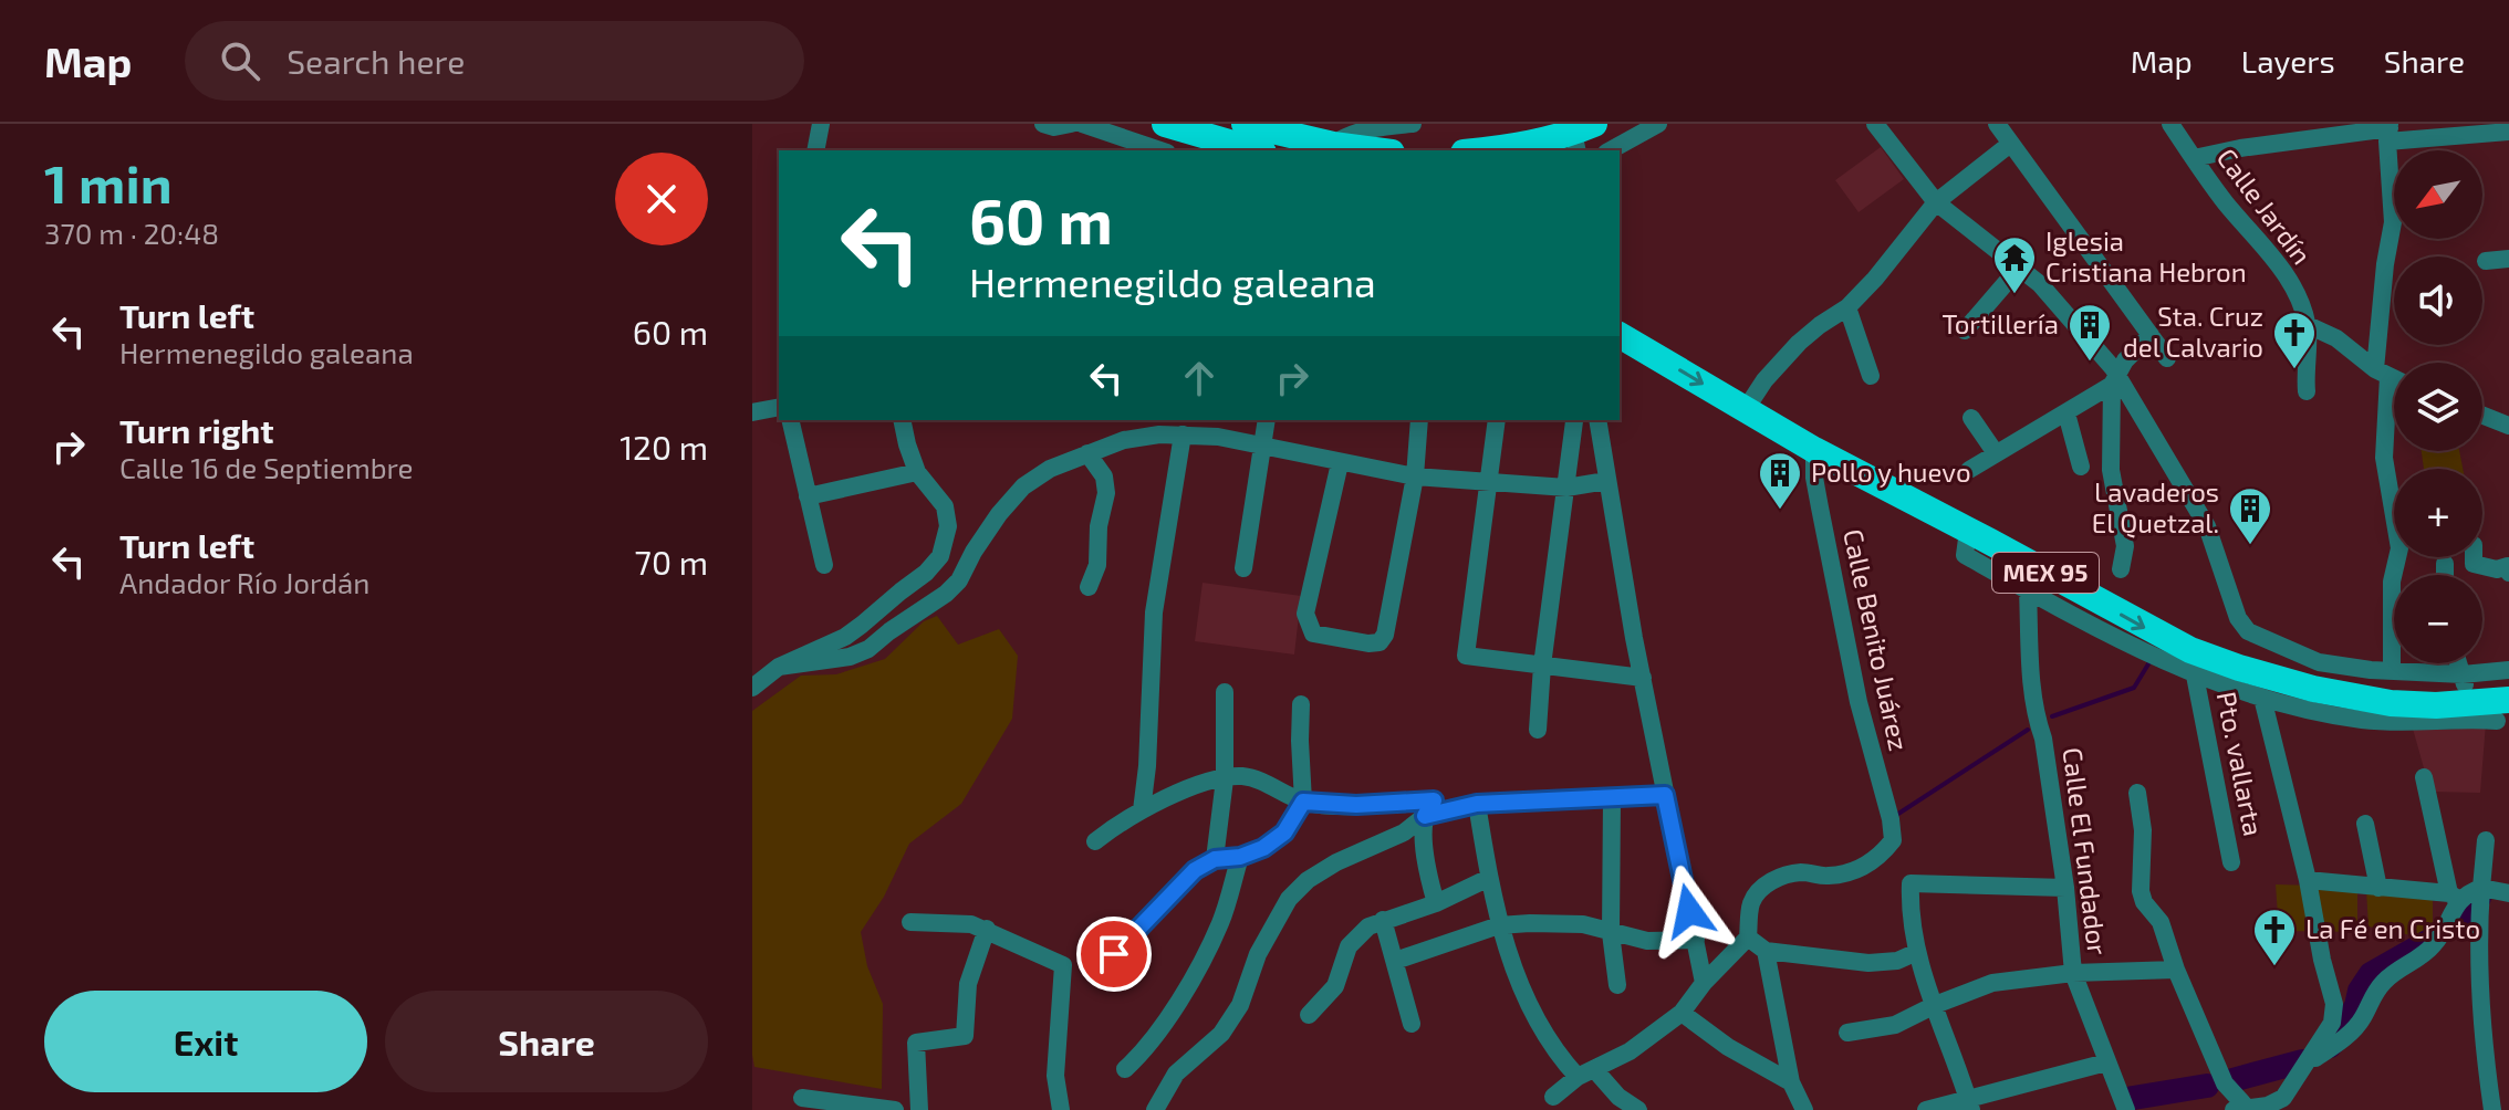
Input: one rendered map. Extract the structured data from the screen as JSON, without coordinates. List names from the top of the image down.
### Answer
{
  "streets": {
    "highway": ["MEX 95"],
    "street": [
      "Calle Jardín",
      "Calle Benito Juárez",
      "Pto. vallarta",
      "Calle El Fundador"
    ]
  },
  "crossings": [
    ["MEX 95", "Calle Benito Juárez"]
  ],
  "places": {
    "temple": ["Iglesia Cristiana Hebron"],
    "building": ["Tortillería", "Pollo y huevo", "Lavaderos El Quetzal."],
    "church": ["Sta. Cruz del Calvario", "La Fé en Cristo"]
  },
  "north": "bottom left",
  "page": {
    "header": "Map",
    "search": "Search here",
    "nav": ["Map", "Layers", "Share"],
    "heading": ["1 min", "370 m · 20:48"],
    "map_buttons": ["+", "−"],
    "turn": ["60 m", "Hermenegildo galeana"],
    "list": [
      {
        "name": "Turn left",
        "note": "Hermenegildo galeana",
        "value": "60 m"
      },
      {
        "name": "Turn right",
        "note": "Calle 16 de Septiembre",
        "value": "120 m"
      },
      {
        "name": "Turn left",
        "note": "Andador Río Jordán",
        "value": "70 m"
      }
    ],
    "buttons": ["Exit", "Share"]
  }
}
